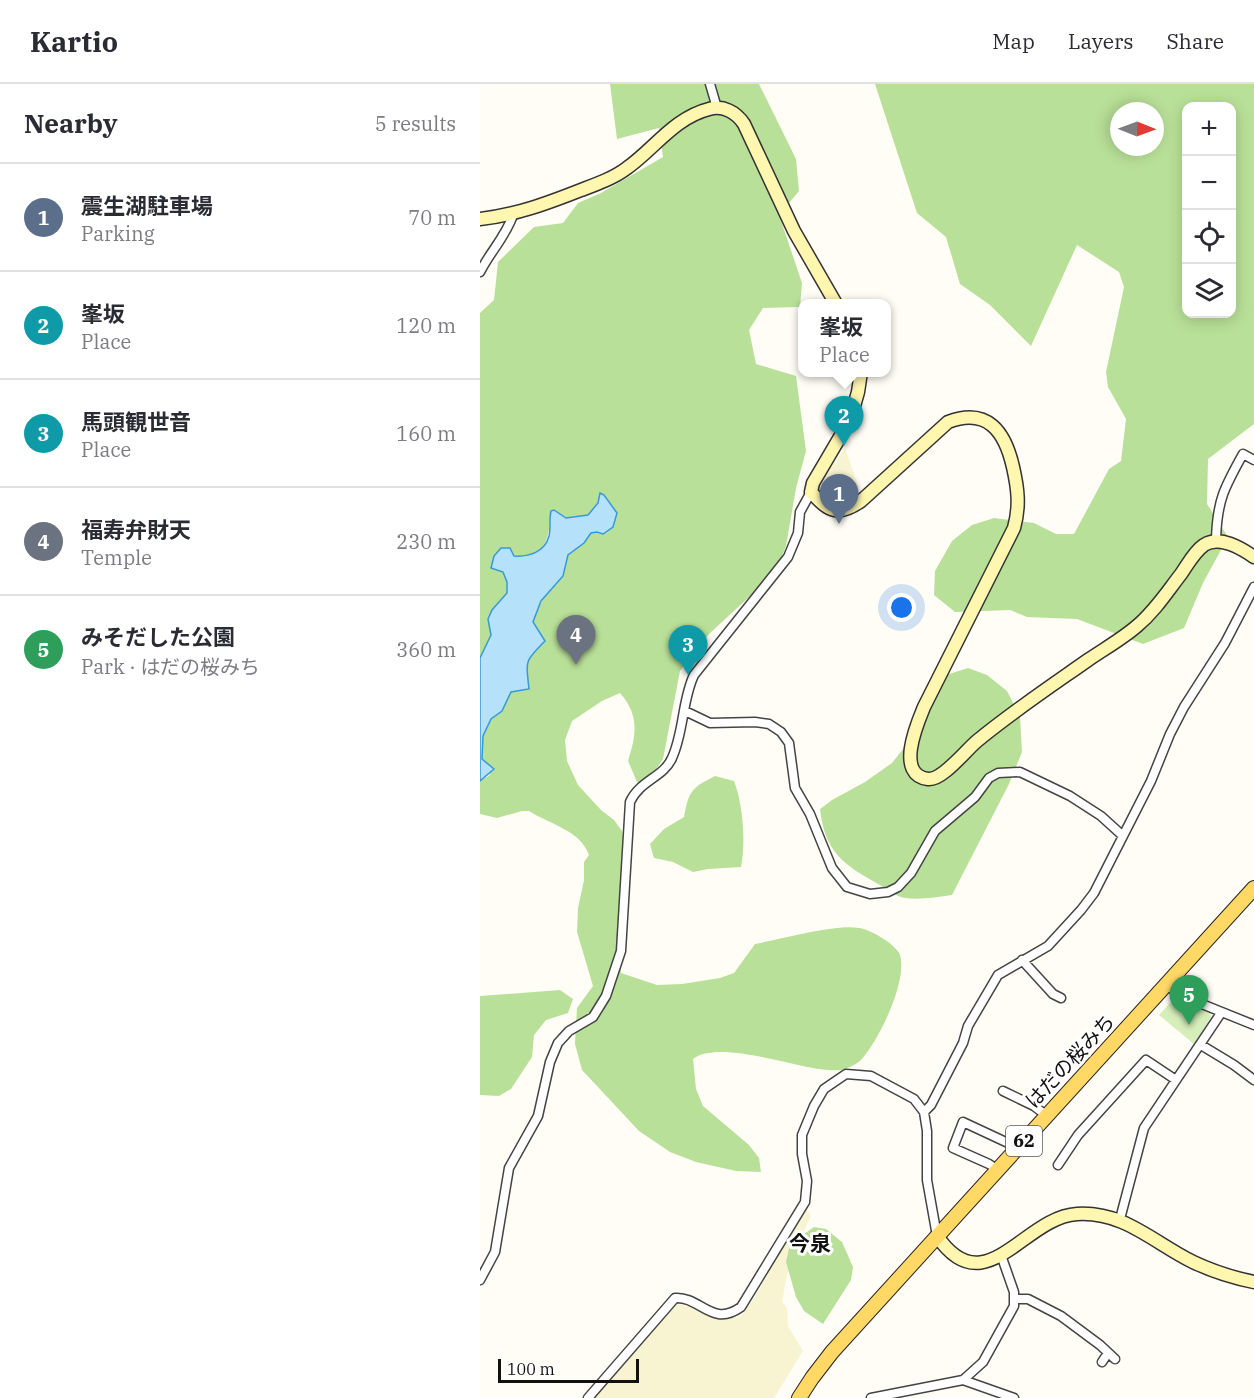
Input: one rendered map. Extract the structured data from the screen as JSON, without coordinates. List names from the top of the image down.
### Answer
{
  "streets": {
    "main road": ["はだの桜みち", "62"]
  },
  "districts": ["今泉"],
  "scale_bar": "100 m",
  "north": "right",
  "page": {
    "header": "Kartio",
    "nav": ["Map", "Layers", "Share"],
    "heading": ["Nearby", "5 results"],
    "map_buttons": ["+", "−"],
    "list": [
      {
        "mark": "1",
        "name": "震生湖駐車場",
        "note": "Parking",
        "value": "70 m"
      },
      {
        "mark": "2",
        "name": "峯坂",
        "note": "Place",
        "value": "120 m"
      },
      {
        "mark": "3",
        "name": "馬頭観世音",
        "note": "Place",
        "value": "160 m"
      },
      {
        "mark": "4",
        "name": "福寿弁財天",
        "note": "Temple",
        "value": "230 m"
      },
      {
        "mark": "5",
        "name": "みそだした公園",
        "note": "Park · はだの桜みち",
        "value": "360 m"
      }
    ],
    "popup": ["峯坂", "Place"],
    "pins": [
      "2",
      "1",
      "4",
      "3",
      "5"
    ],
    "scale": "100 m"
  }
}
